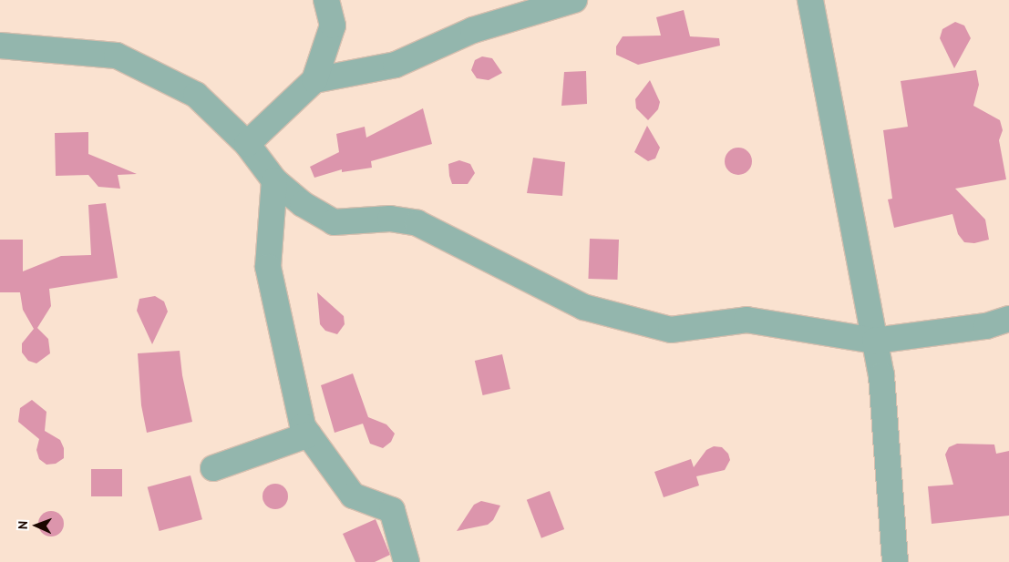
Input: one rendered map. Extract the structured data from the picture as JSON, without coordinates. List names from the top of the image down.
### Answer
{
  "north": "left"
}
